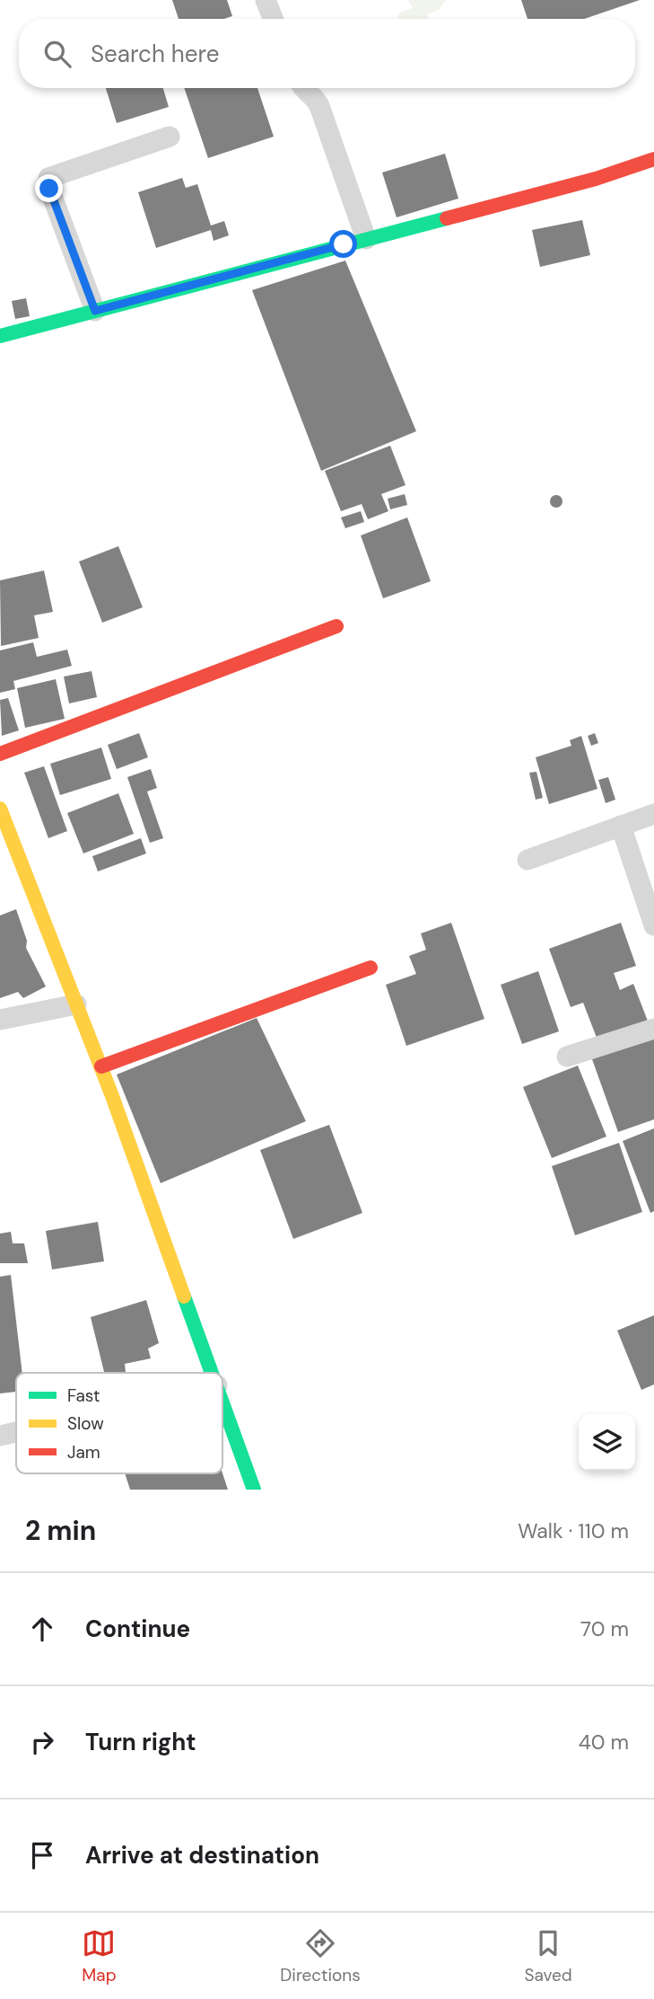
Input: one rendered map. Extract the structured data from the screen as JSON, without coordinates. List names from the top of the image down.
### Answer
{
  "legend": ["Fast", "Slow", "Jam"],
  "page": {
    "search": "Search here",
    "heading": ["2 min", "Walk · 110 m"],
    "list": [
      ["Continue", "70 m"],
      ["Turn right", "40 m"],
      "Arrive at destination"
    ],
    "nav": ["Map", "Directions", "Saved"]
  }
}
